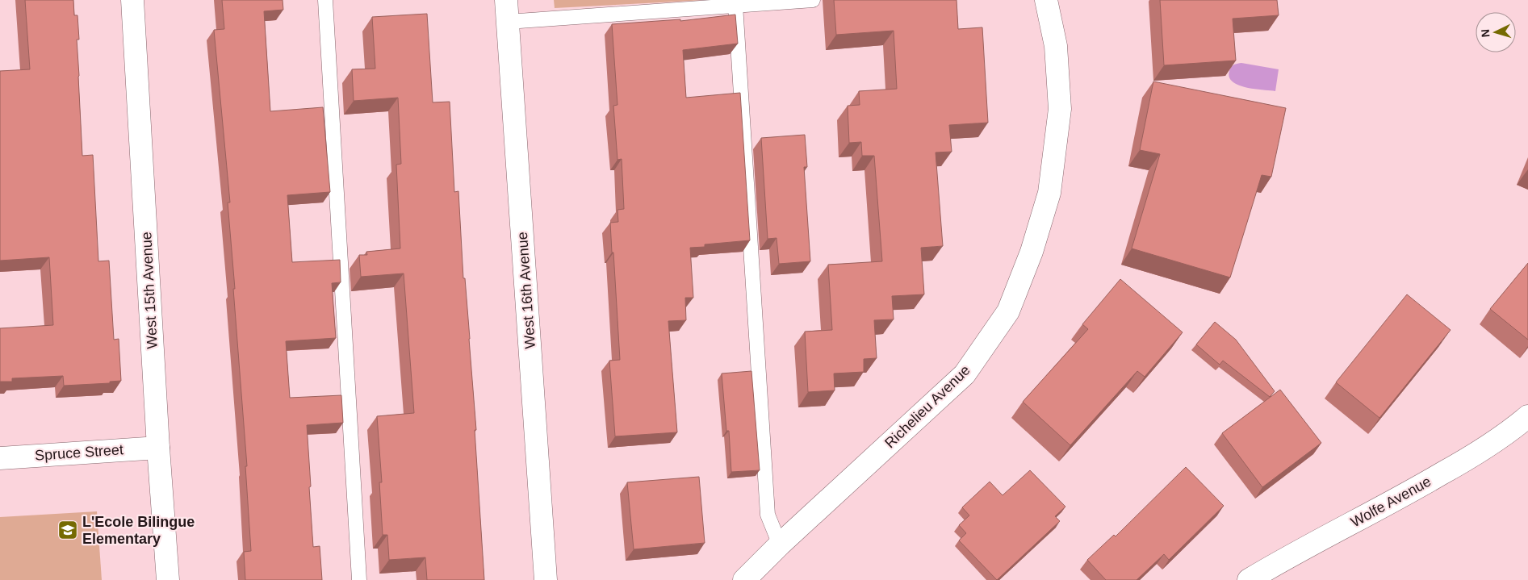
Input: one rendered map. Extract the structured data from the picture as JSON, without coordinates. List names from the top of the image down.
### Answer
{
  "streets": {
    "street": [
      "West 15th Avenue",
      "West 16th Avenue",
      "Richelieu Avenue",
      "Spruce Street",
      "Wolfe Avenue"
    ]
  },
  "crossings": [
    ["West 15th Avenue", "Spruce Street"]
  ],
  "places": {
    "school or university": ["L'Ecole Bilingue Elementary"]
  },
  "north": "left"
}
